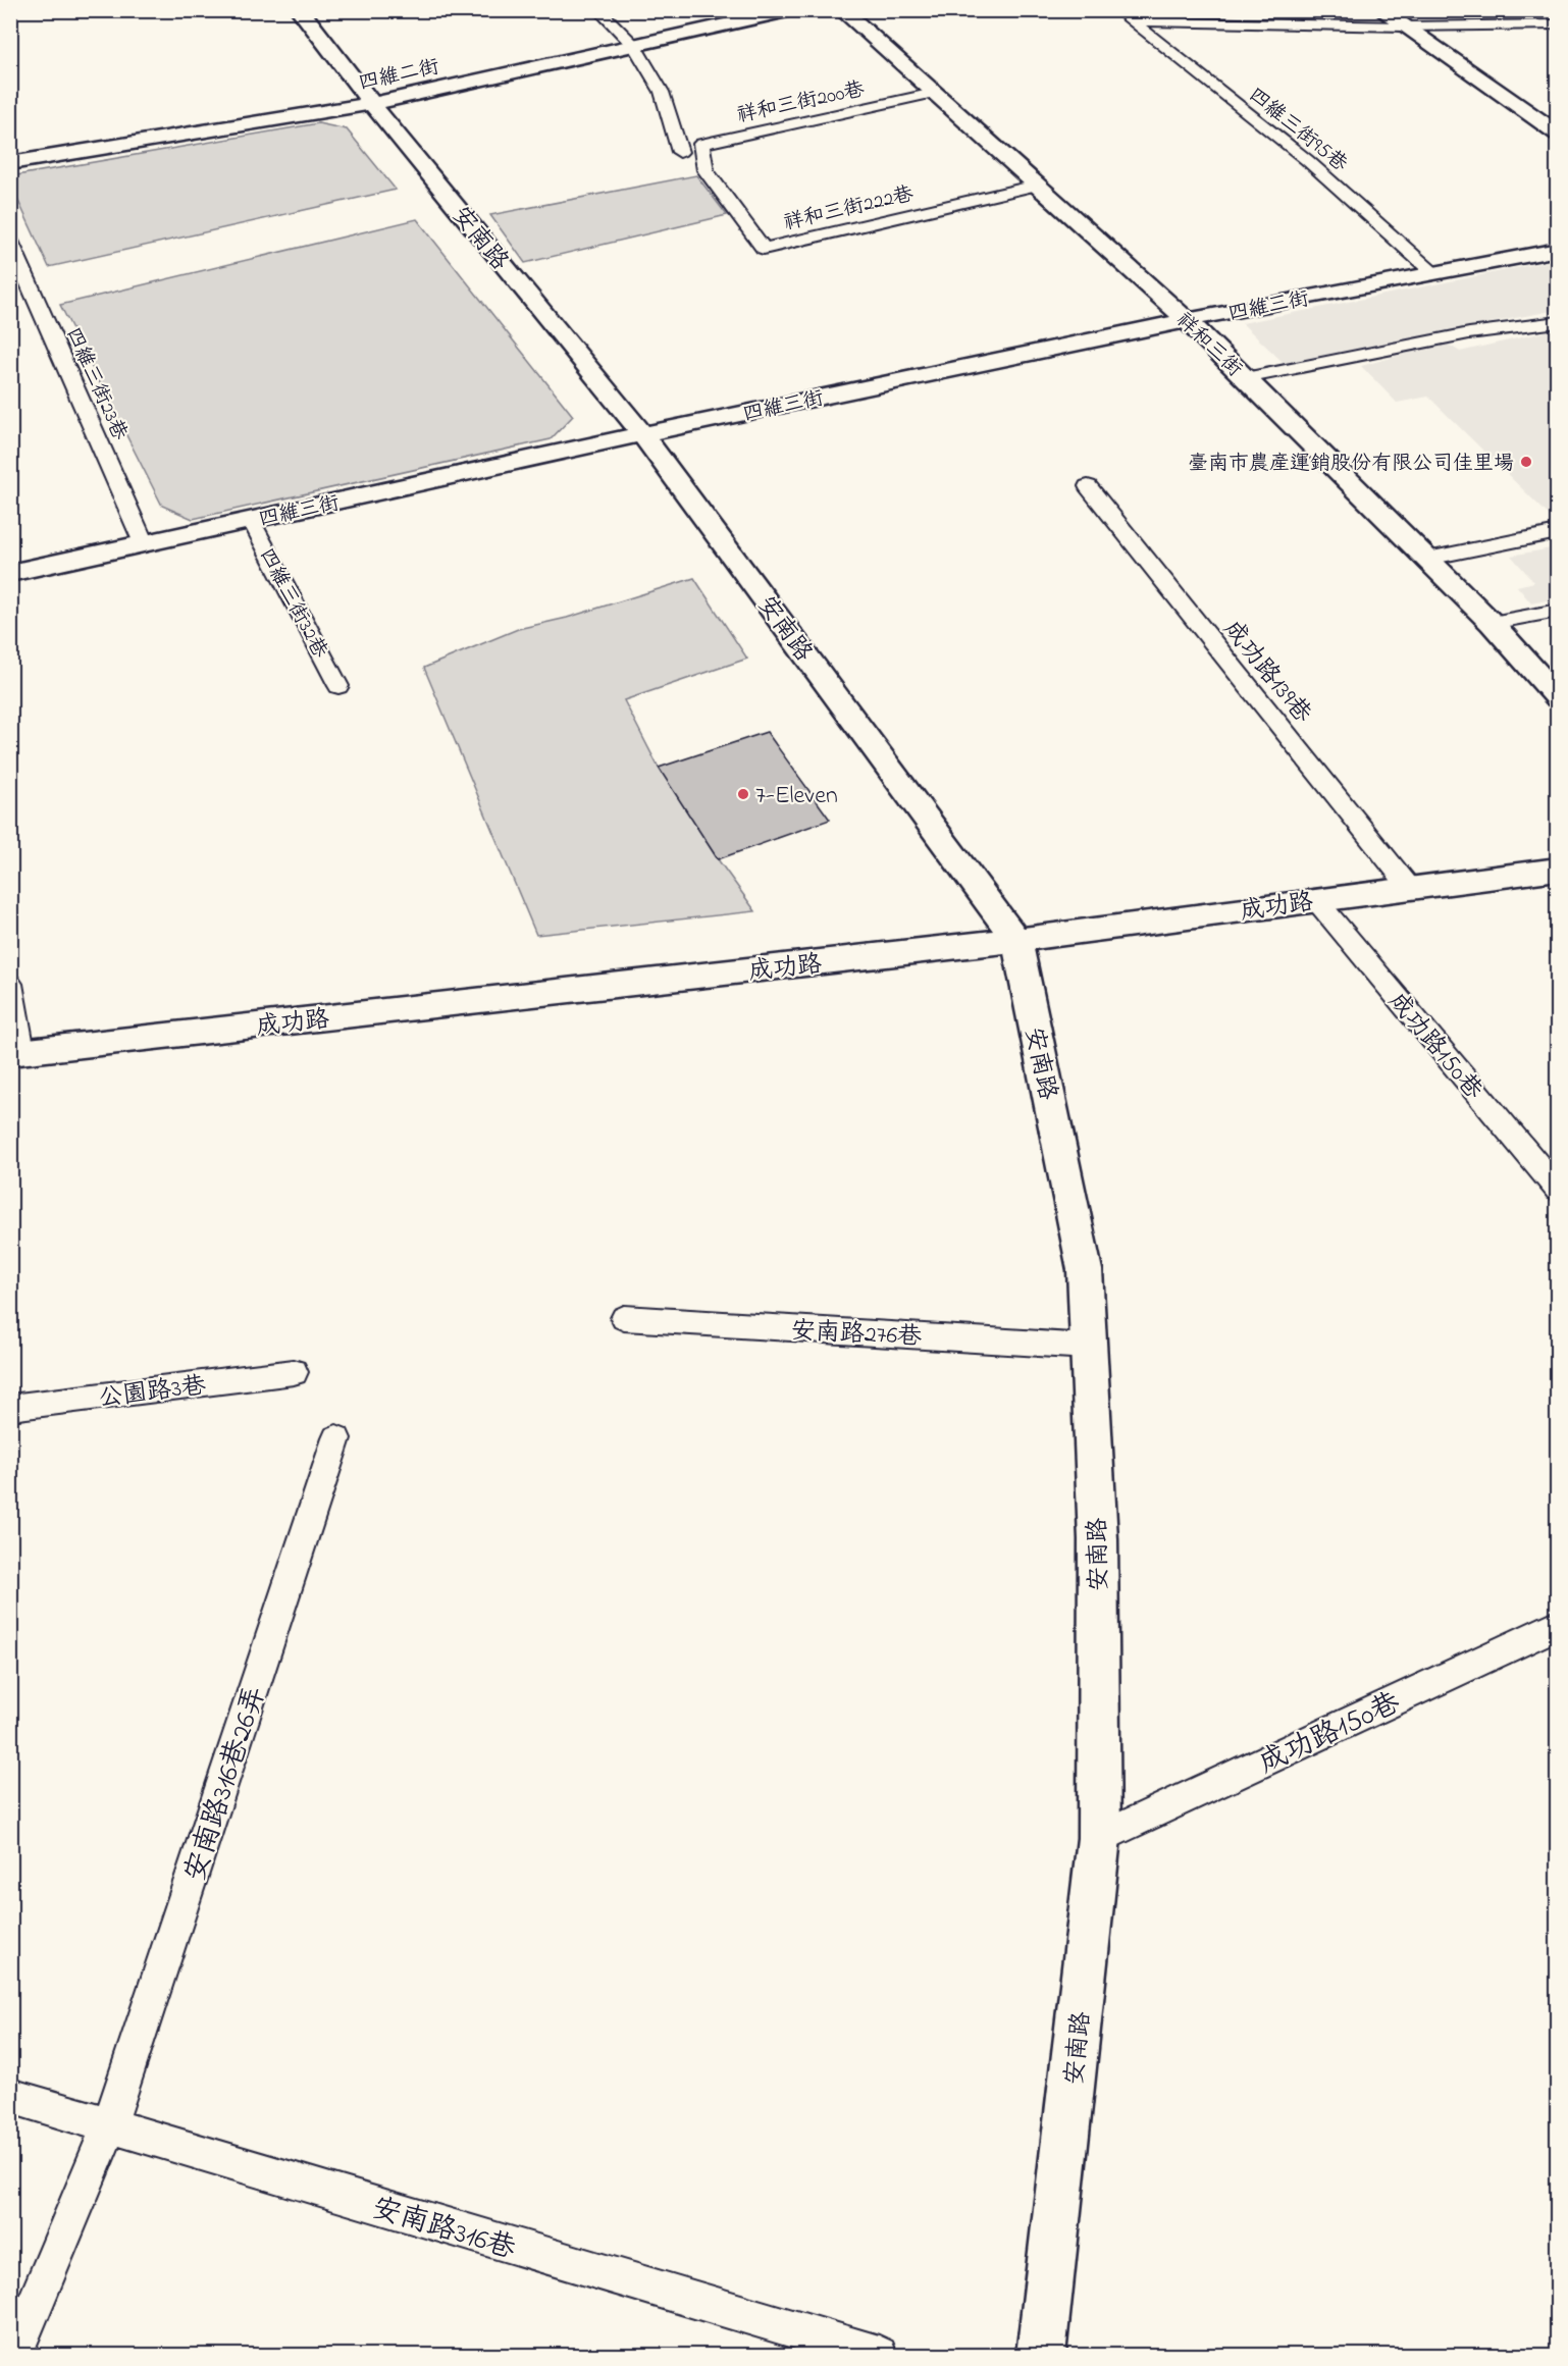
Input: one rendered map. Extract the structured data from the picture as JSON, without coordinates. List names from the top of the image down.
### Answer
{
  "streets": {
    "street": [
      "四維二街",
      "安南路",
      "四維三街",
      "祥和三街",
      "成功路"
    ],
    "lane": [
      "祥和三街200巷",
      "四維三街95巷",
      "祥和三街222巷",
      "四維三街23巷",
      "四維三街32巷",
      "成功路139巷",
      "成功路150巷",
      "安南路276巷",
      "公園路3巷",
      "安南路316巷26弄",
      "安南路316巷"
    ]
  },
  "crossings": [
    ["四維二街", "安南路"],
    ["祥和三街200巷", "祥和三街222巷"],
    ["祥和三街200巷", "祥和三街"],
    ["四維三街95巷", "四維三街"],
    ["祥和三街222巷", "祥和三街"],
    ["安南路", "四維三街"],
    ["安南路", "成功路"],
    ["安南路", "成功路150巷"],
    ["安南路", "安南路276巷"],
    ["四維三街", "祥和三街"],
    ["四維三街", "四維三街23巷"],
    ["四維三街", "四維三街32巷"],
    ["成功路139巷", "成功路"],
    ["成功路", "成功路150巷"],
    ["安南路316巷26弄", "安南路316巷"]
  ],
  "places": ["臺南市農產運銷股份有限公司佳里場", "7-Eleven"]
}
